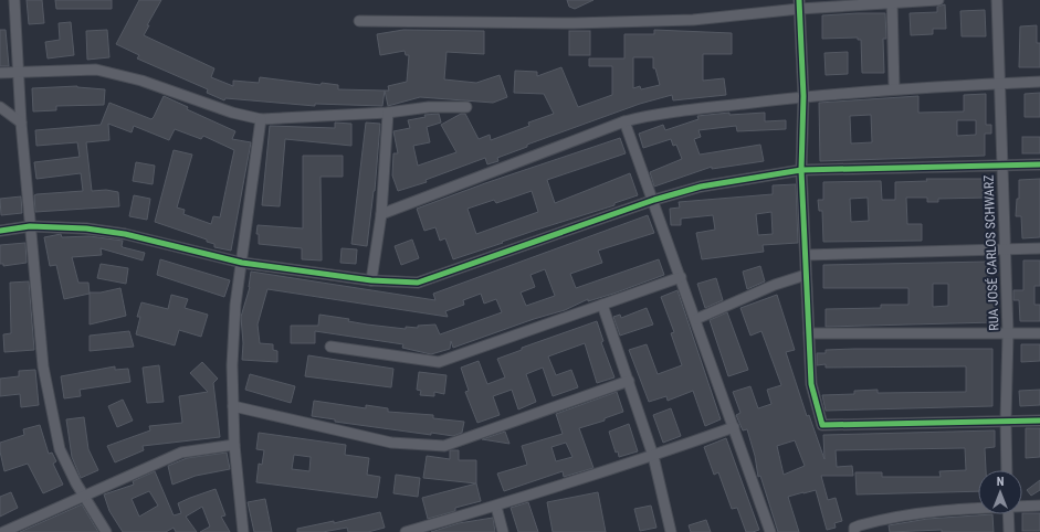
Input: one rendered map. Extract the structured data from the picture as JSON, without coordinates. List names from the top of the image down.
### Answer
{
  "streets": {
    "street": ["RUA JOSÉ CARLOS SCHWARZ"]
  },
  "north": "top"
}
